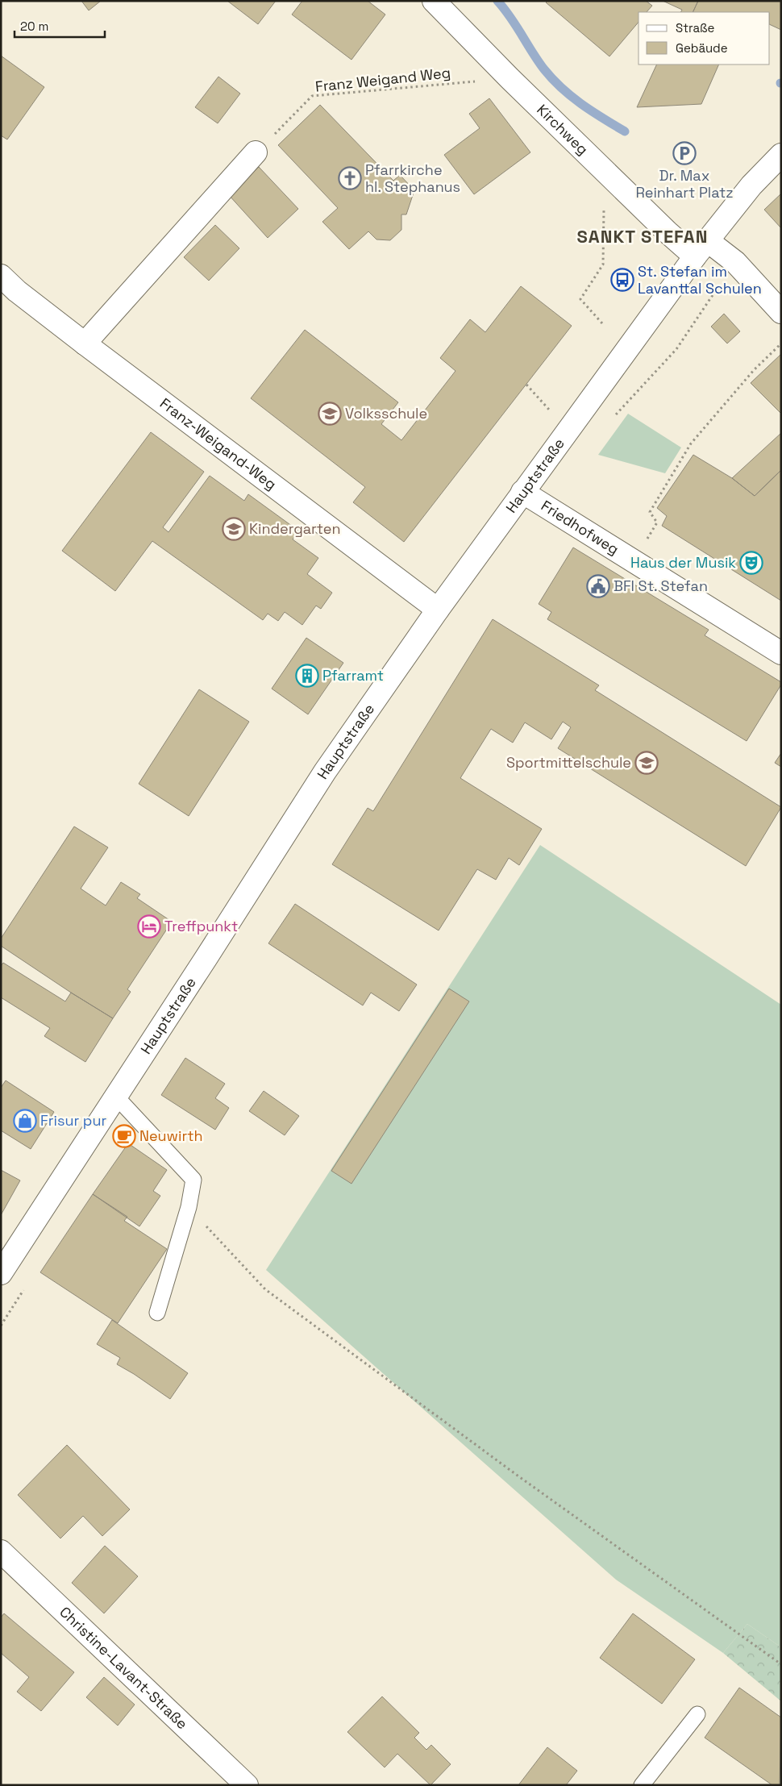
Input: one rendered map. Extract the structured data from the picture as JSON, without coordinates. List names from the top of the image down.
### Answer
{
  "streets": {
    "street": [
      "Kirchweg",
      "Franz-Weigand-Weg",
      "Hauptstraße",
      "Friedhofweg",
      "Christine-Lavant-Straße"
    ],
    "path": ["Franz Weigand Weg"]
  },
  "crossings": [
    ["Franz Weigand Weg", "Kirchweg"],
    ["Kirchweg", "Hauptstraße"],
    ["Franz-Weigand-Weg", "Hauptstraße"],
    ["Hauptstraße", "Friedhofweg"]
  ],
  "districts": ["SANKT STEFAN"],
  "places": {
    "parking": ["Dr. Max Reinhart Platz"],
    "church": ["Pfarrkirche hl. Stephanus"],
    "bus stop": ["St. Stefan im Lavanttal Schulen"],
    "school or university": ["Volksschule", "Kindergarten", "Sportmittelschule"],
    "theatre": ["Haus der Musik"],
    "public building": ["BFI St. Stefan"],
    "building": ["Pfarramt"],
    "hotel": ["Treffpunkt"],
    "shop": ["Frisur pur"],
    "cafe": ["Neuwirth"]
  },
  "legend": ["Straße", "Gebäude"],
  "scale_bar": "20 m"
}
